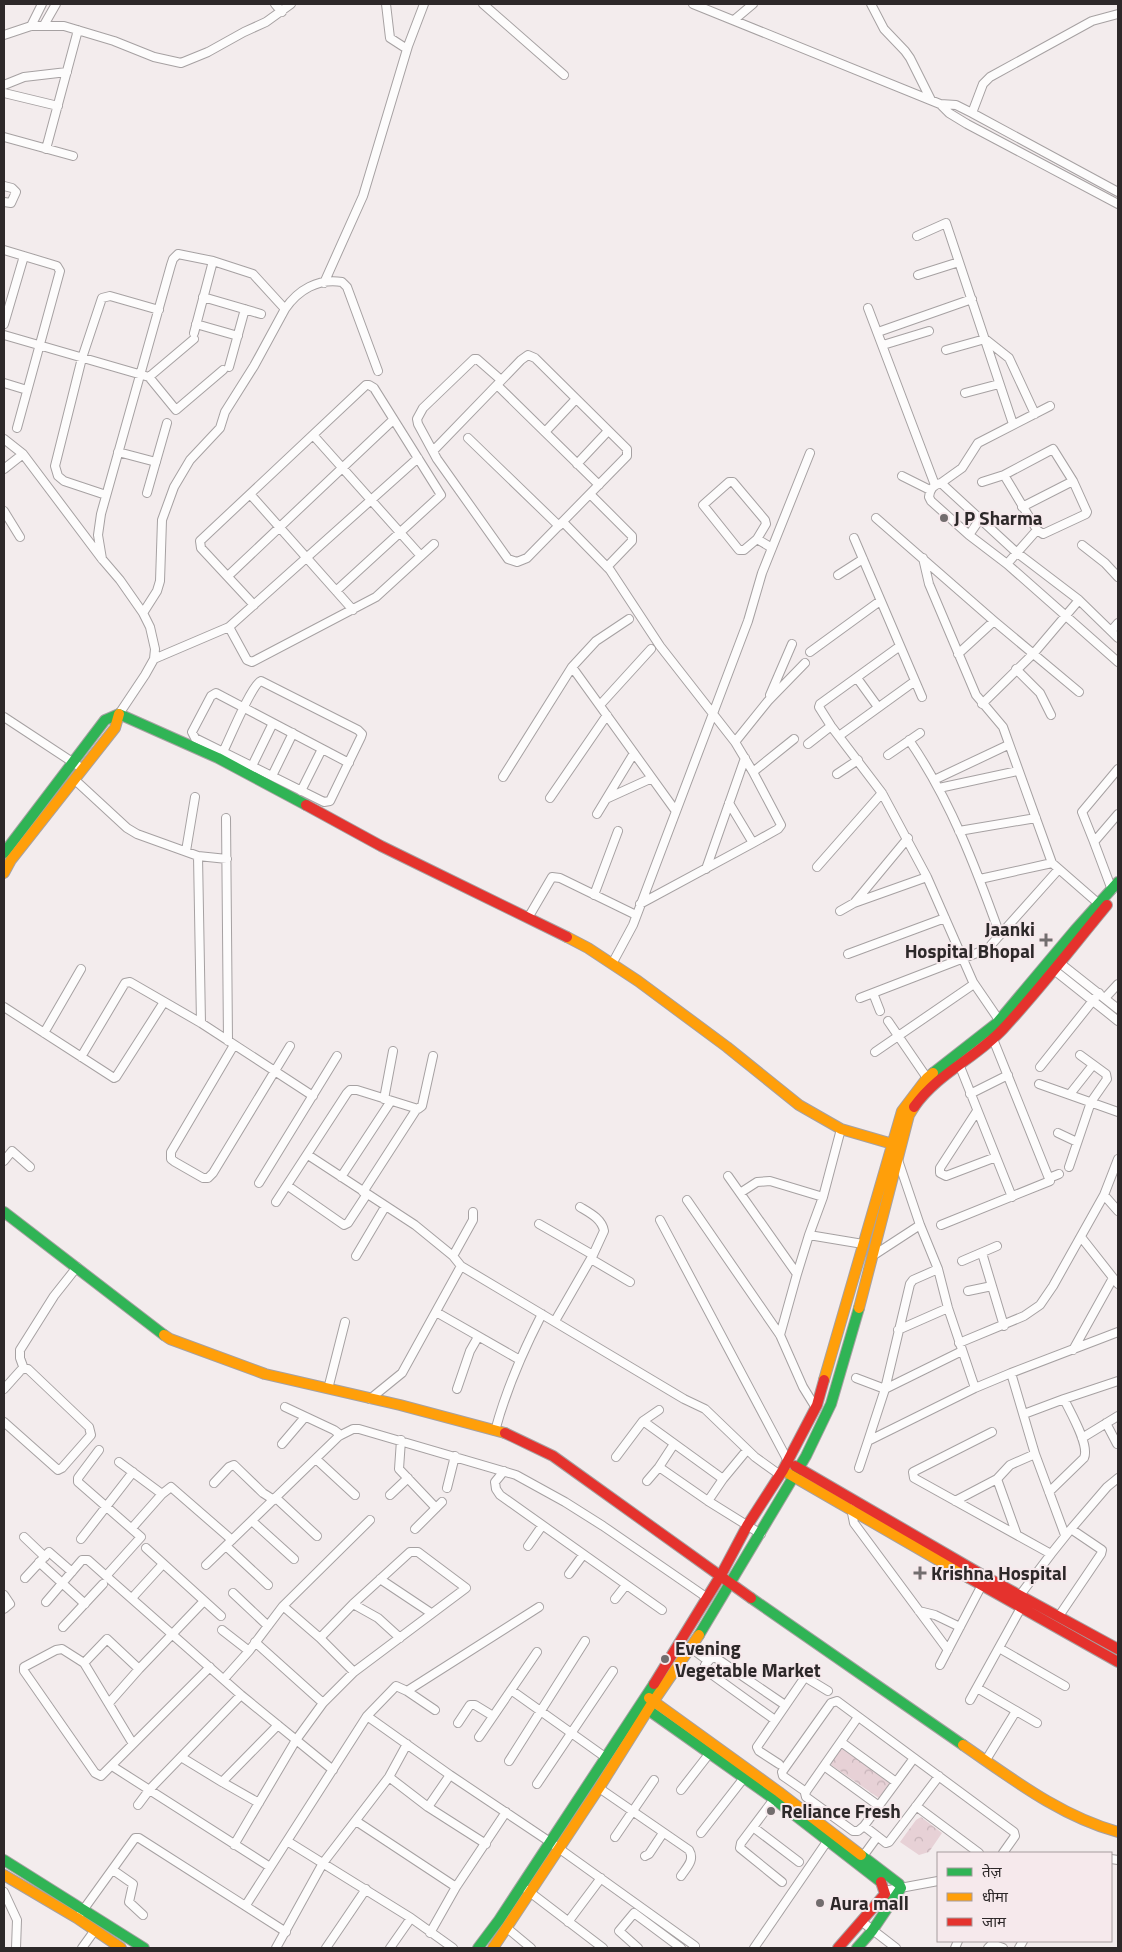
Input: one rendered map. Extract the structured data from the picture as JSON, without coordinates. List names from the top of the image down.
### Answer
{
  "places": {
    "other": [
      "J P Sharma",
      "Evening Vegetable Market",
      "Reliance Fresh",
      "Aura mall"
    ],
    "health": ["Jaanki Hospital Bhopal", "Krishna Hospital"]
  },
  "legend": ["तेज़", "धीमा", "जाम"]
}
